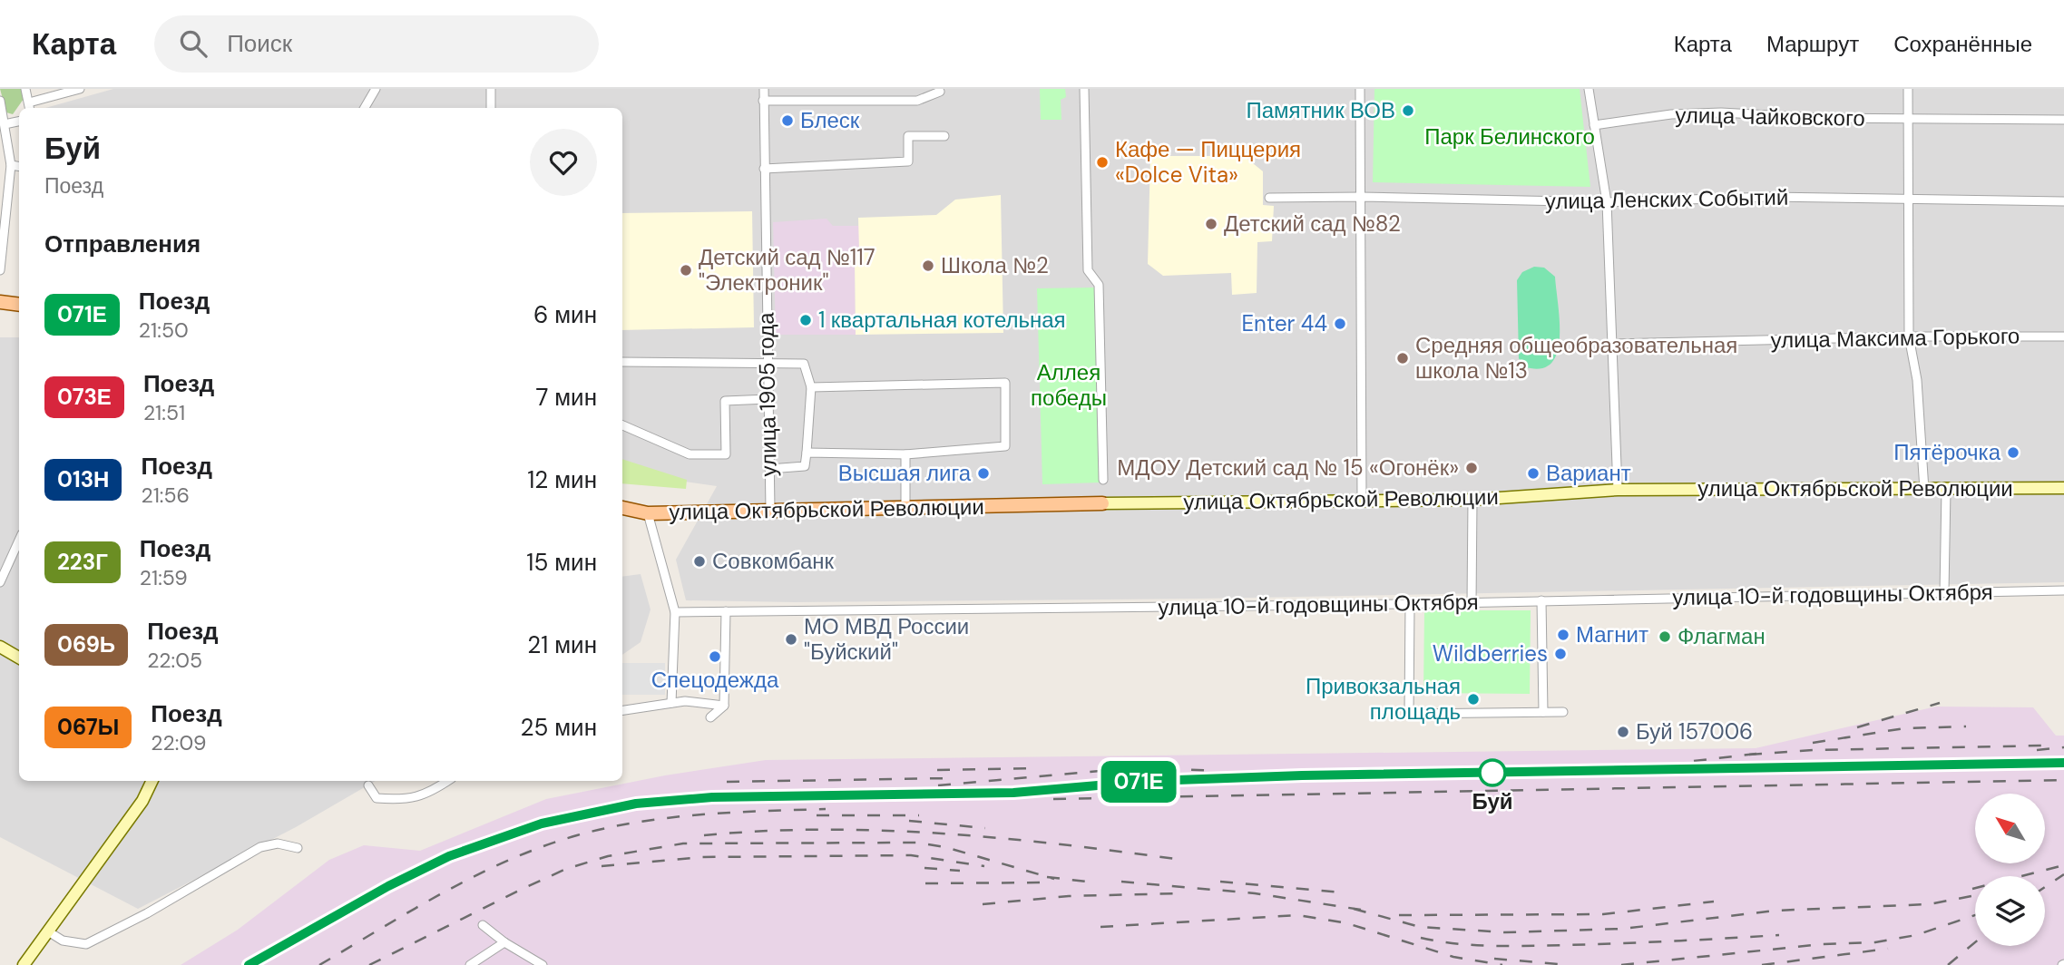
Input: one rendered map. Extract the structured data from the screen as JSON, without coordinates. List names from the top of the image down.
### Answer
{
  "streets": {
    "main road": ["улица Октябрьской Революции"],
    "street": [
      "улица Чайковского",
      "улица Ленских Событий",
      "улица Максима Горького",
      "улица 1905 года",
      "улица 10-й годовщины Октября"
    ]
  },
  "crossings": [
    ["улица 1905 года", "улица Октябрьской Революции"]
  ],
  "parks": ["Парк Белинского", "Аллея победы"],
  "places": [
    "Памятник ВОВ",
    "Блеск",
    "Кафе — Пиццерия «Dolce Vita»",
    "Детский сад №82",
    "Школа №2",
    "Детский сад №117 \"Электроник\"",
    "1 квартальная котельная",
    "Enter 44",
    "Средняя общеобразовательная школа №13",
    "Пятёрочка",
    "МДОУ Детский сад № 15 «Огонёк»",
    "Высшая лига",
    "Вариант",
    "Совкомбанк",
    "Магнит",
    "Флагман",
    "МО МВД России \"Буйский\"",
    "Wildberries",
    "Спецодежда",
    "Привокзальная площадь",
    "Буй 157006",
    "Буй"
  ],
  "north": "top left",
  "page": {
    "header": "Карта",
    "search": "Поиск",
    "nav": ["Карта", "Маршрут", "Сохранённые"],
    "on_map": "071Е",
    "heading": [
      ["Буй", "Поезд"],
      "Отправления"
    ],
    "list": [
      {
        "mark": "071Е",
        "name": "Поезд",
        "note": "21:50",
        "value": "6 мин"
      },
      {
        "mark": "073Е",
        "name": "Поезд",
        "note": "21:51",
        "value": "7 мин"
      },
      {
        "mark": "013Н",
        "name": "Поезд",
        "note": "21:56",
        "value": "12 мин"
      },
      {
        "mark": "223Г",
        "name": "Поезд",
        "note": "21:59",
        "value": "15 мин"
      },
      {
        "mark": "069Ь",
        "name": "Поезд",
        "note": "22:05",
        "value": "21 мин"
      },
      {
        "mark": "067Ы",
        "name": "Поезд",
        "note": "22:09",
        "value": "25 мин"
      }
    ]
  }
}
